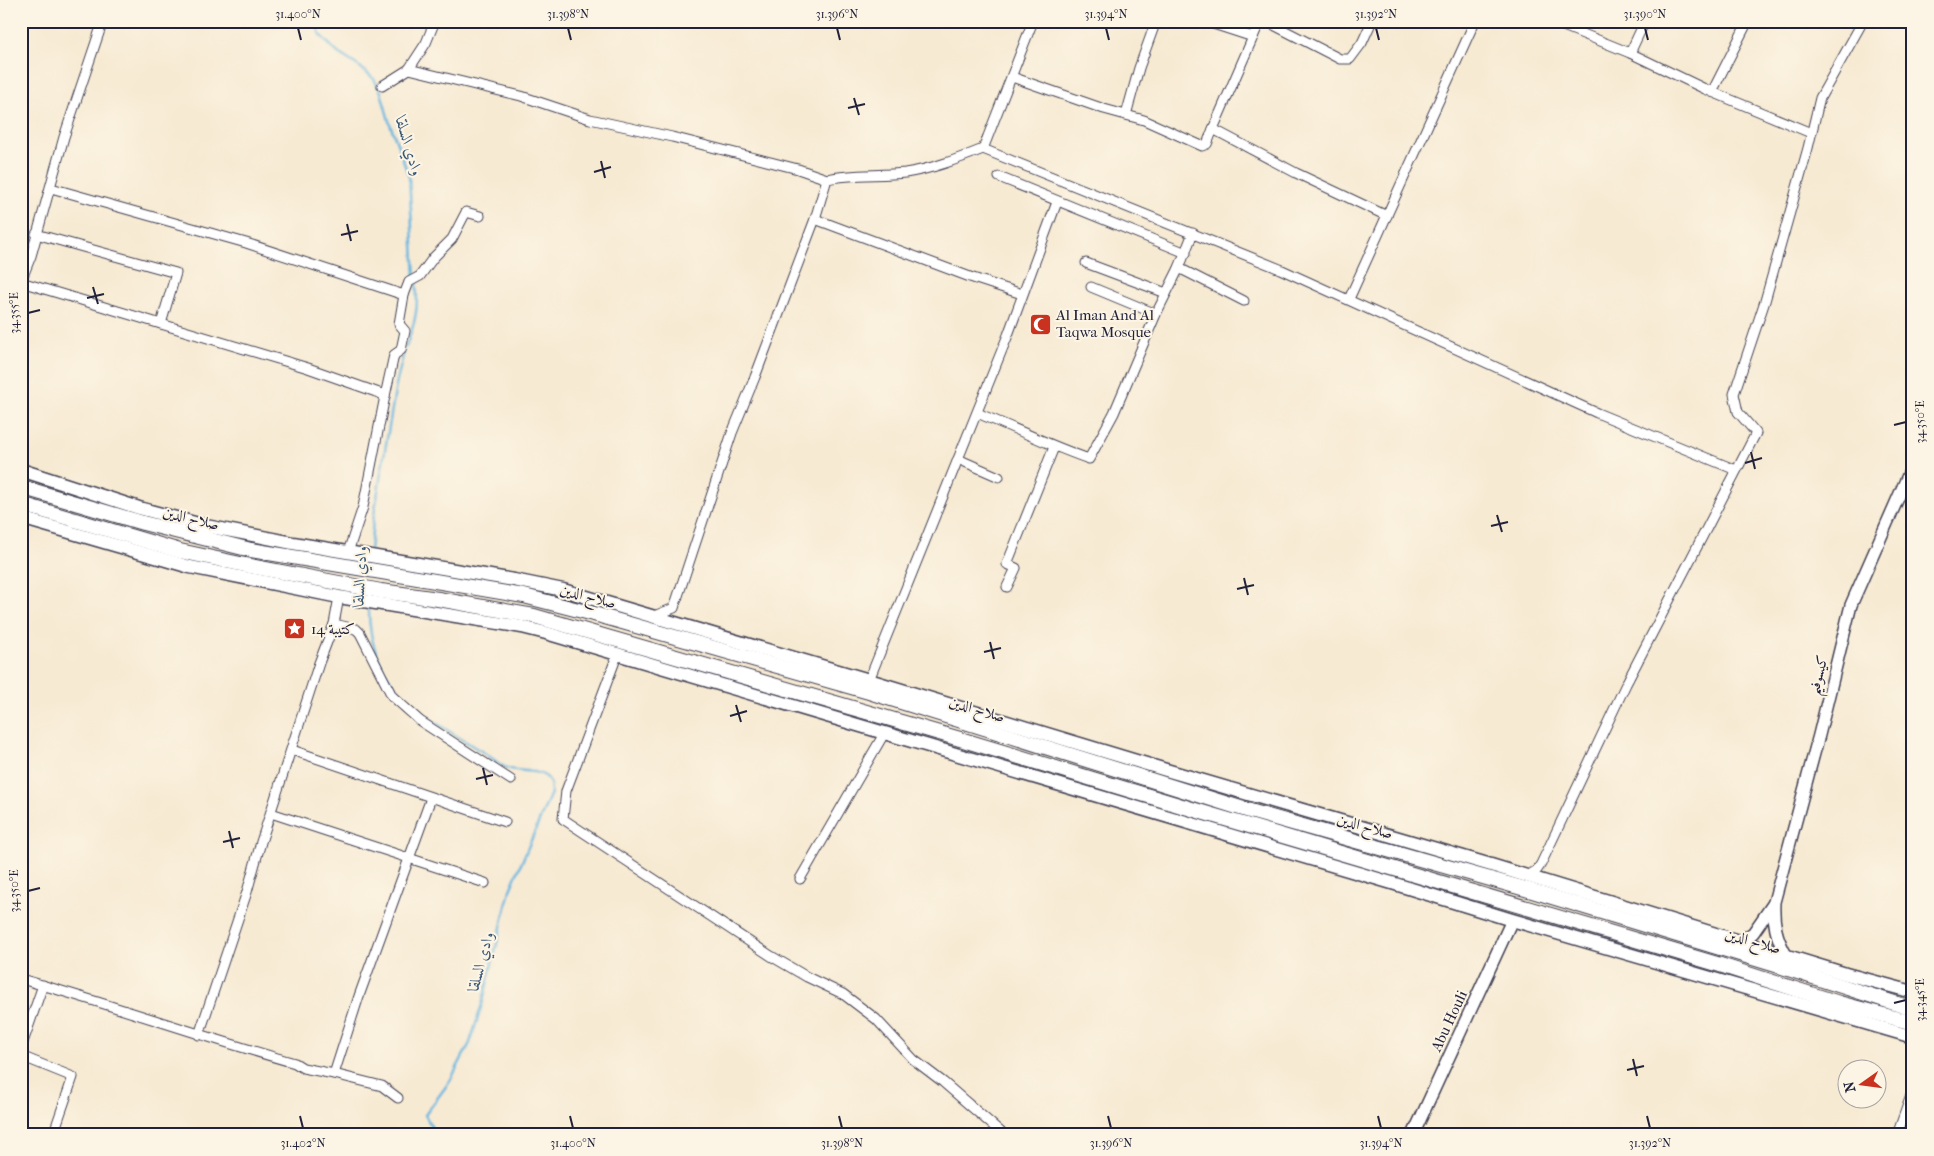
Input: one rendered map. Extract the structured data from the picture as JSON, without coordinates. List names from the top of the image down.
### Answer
{
  "streets": {
    "highway": ["صلاح الدين"],
    "street": ["كيسوفيم", "Abu Houli"]
  },
  "water": ["وادي السلقا"],
  "places": {
    "mosque": ["Al Iman And Al Taqwa Mosque"],
    "place": ["كتيبة 14"]
  },
  "north": "left",
  "coordinates": [
    "31.400°N",
    "31.398°N",
    "31.396°N",
    "31.394°N",
    "31.392°N",
    "31.390°N",
    "34.355°E",
    "34.350°E",
    "34.345°E",
    "31.402°N"
  ]
}
